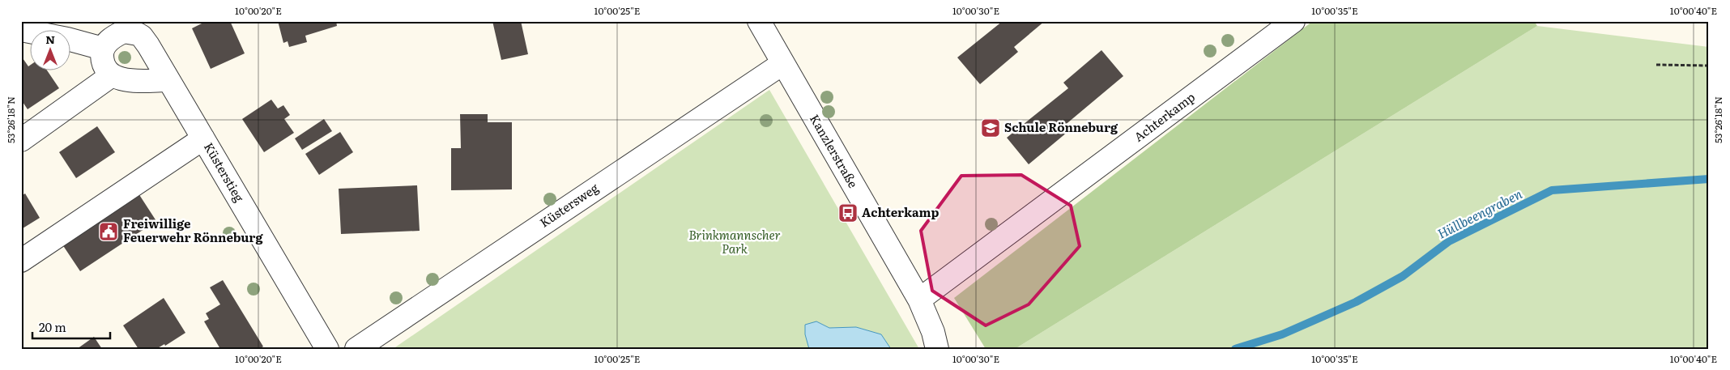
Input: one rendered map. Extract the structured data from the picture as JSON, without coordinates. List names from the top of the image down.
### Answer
{
  "streets": {
    "street": [
      "Achterkamp",
      "Kanzlerstraße",
      "Küsterstieg",
      "Küstersweg"
    ]
  },
  "crossings": [
    ["Achterkamp", "Kanzlerstraße"],
    ["Kanzlerstraße", "Küstersweg"]
  ],
  "water": ["Hüllbeengraben"],
  "parks": ["Brinkmannscher Park"],
  "places": {
    "school or university": ["Schule Rönneburg"],
    "bus stop": ["Achterkamp"],
    "public building": ["Freiwillige Feuerwehr Rönneburg"]
  },
  "scale_bar": "20 m",
  "north": "top",
  "coordinates": [
    "10°00'20\"E",
    "10°00'25\"E",
    "10°00'30\"E",
    "10°00'35\"E",
    "10°00'40\"E",
    "53°26'18\"N"
  ]
}
